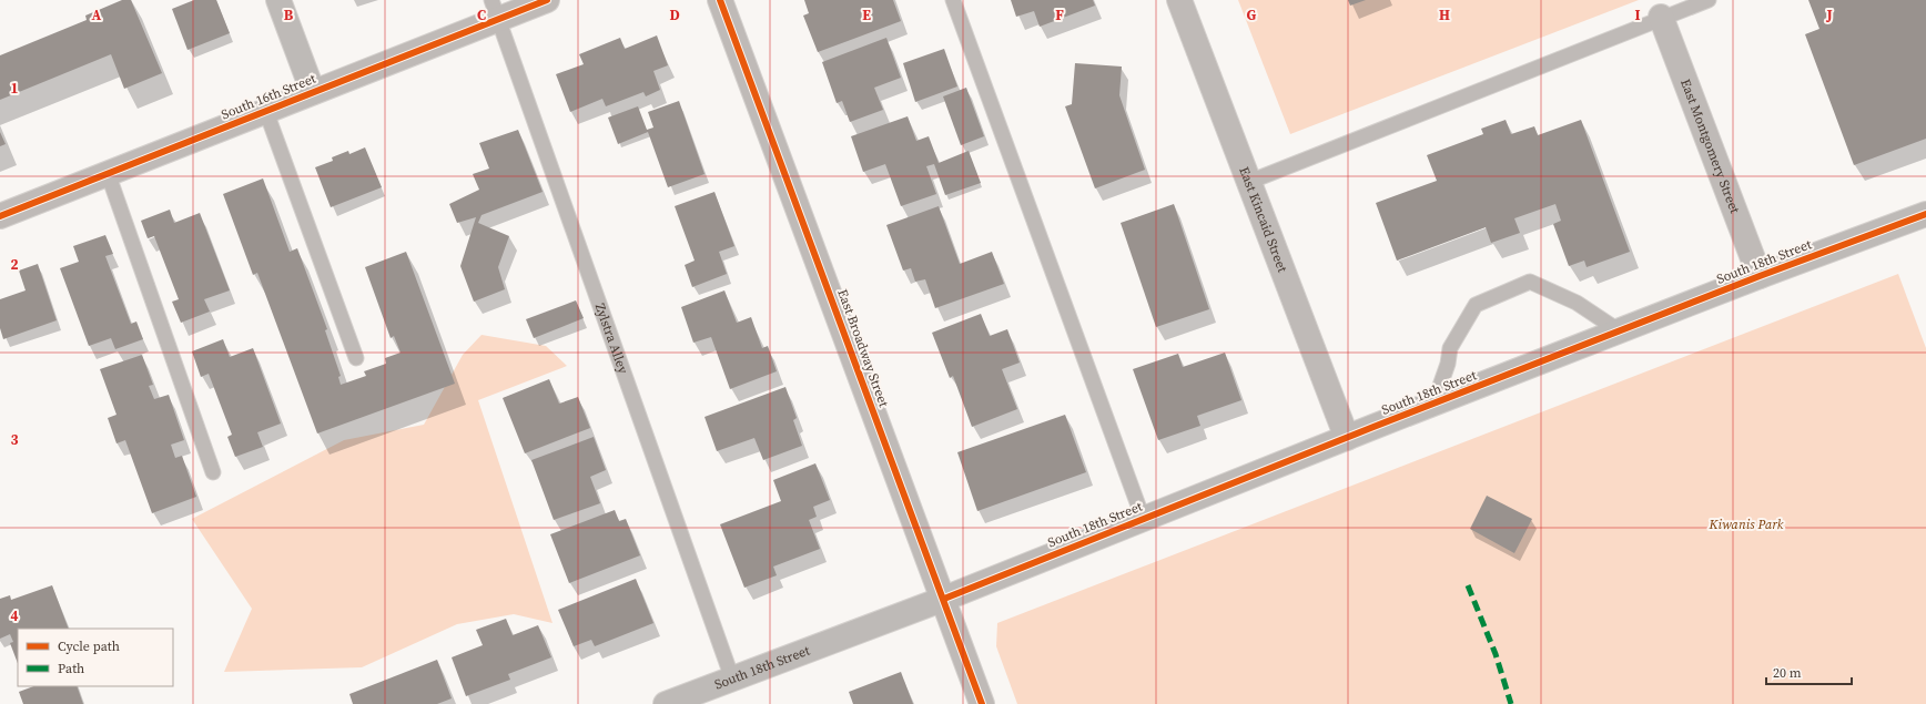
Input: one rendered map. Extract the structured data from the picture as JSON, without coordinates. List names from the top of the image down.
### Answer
{
  "streets": {
    "street": [
      "South 16th Street",
      "East Montgomery Street",
      "East Kincaid Street",
      "South 18th Street",
      "East Broadway Street"
    ],
    "lane": ["Zylstra Alley"]
  },
  "crossings": [
    ["South 16th Street", "Zylstra Alley"],
    ["East Montgomery Street", "South 18th Street"],
    ["East Kincaid Street", "South 18th Street"],
    ["South 18th Street", "Zylstra Alley"],
    ["South 18th Street", "East Broadway Street"]
  ],
  "parks": ["Kiwanis Park"],
  "legend": ["Cycle path", "Path"],
  "scale_bar": "20 m",
  "grid": {
    "columns": [
      "A",
      "B",
      "C",
      "D",
      "E",
      "F",
      "G",
      "H",
      "I",
      "J"
    ],
    "rows": [
      "1",
      "2",
      "3",
      "4"
    ]
  }
}
